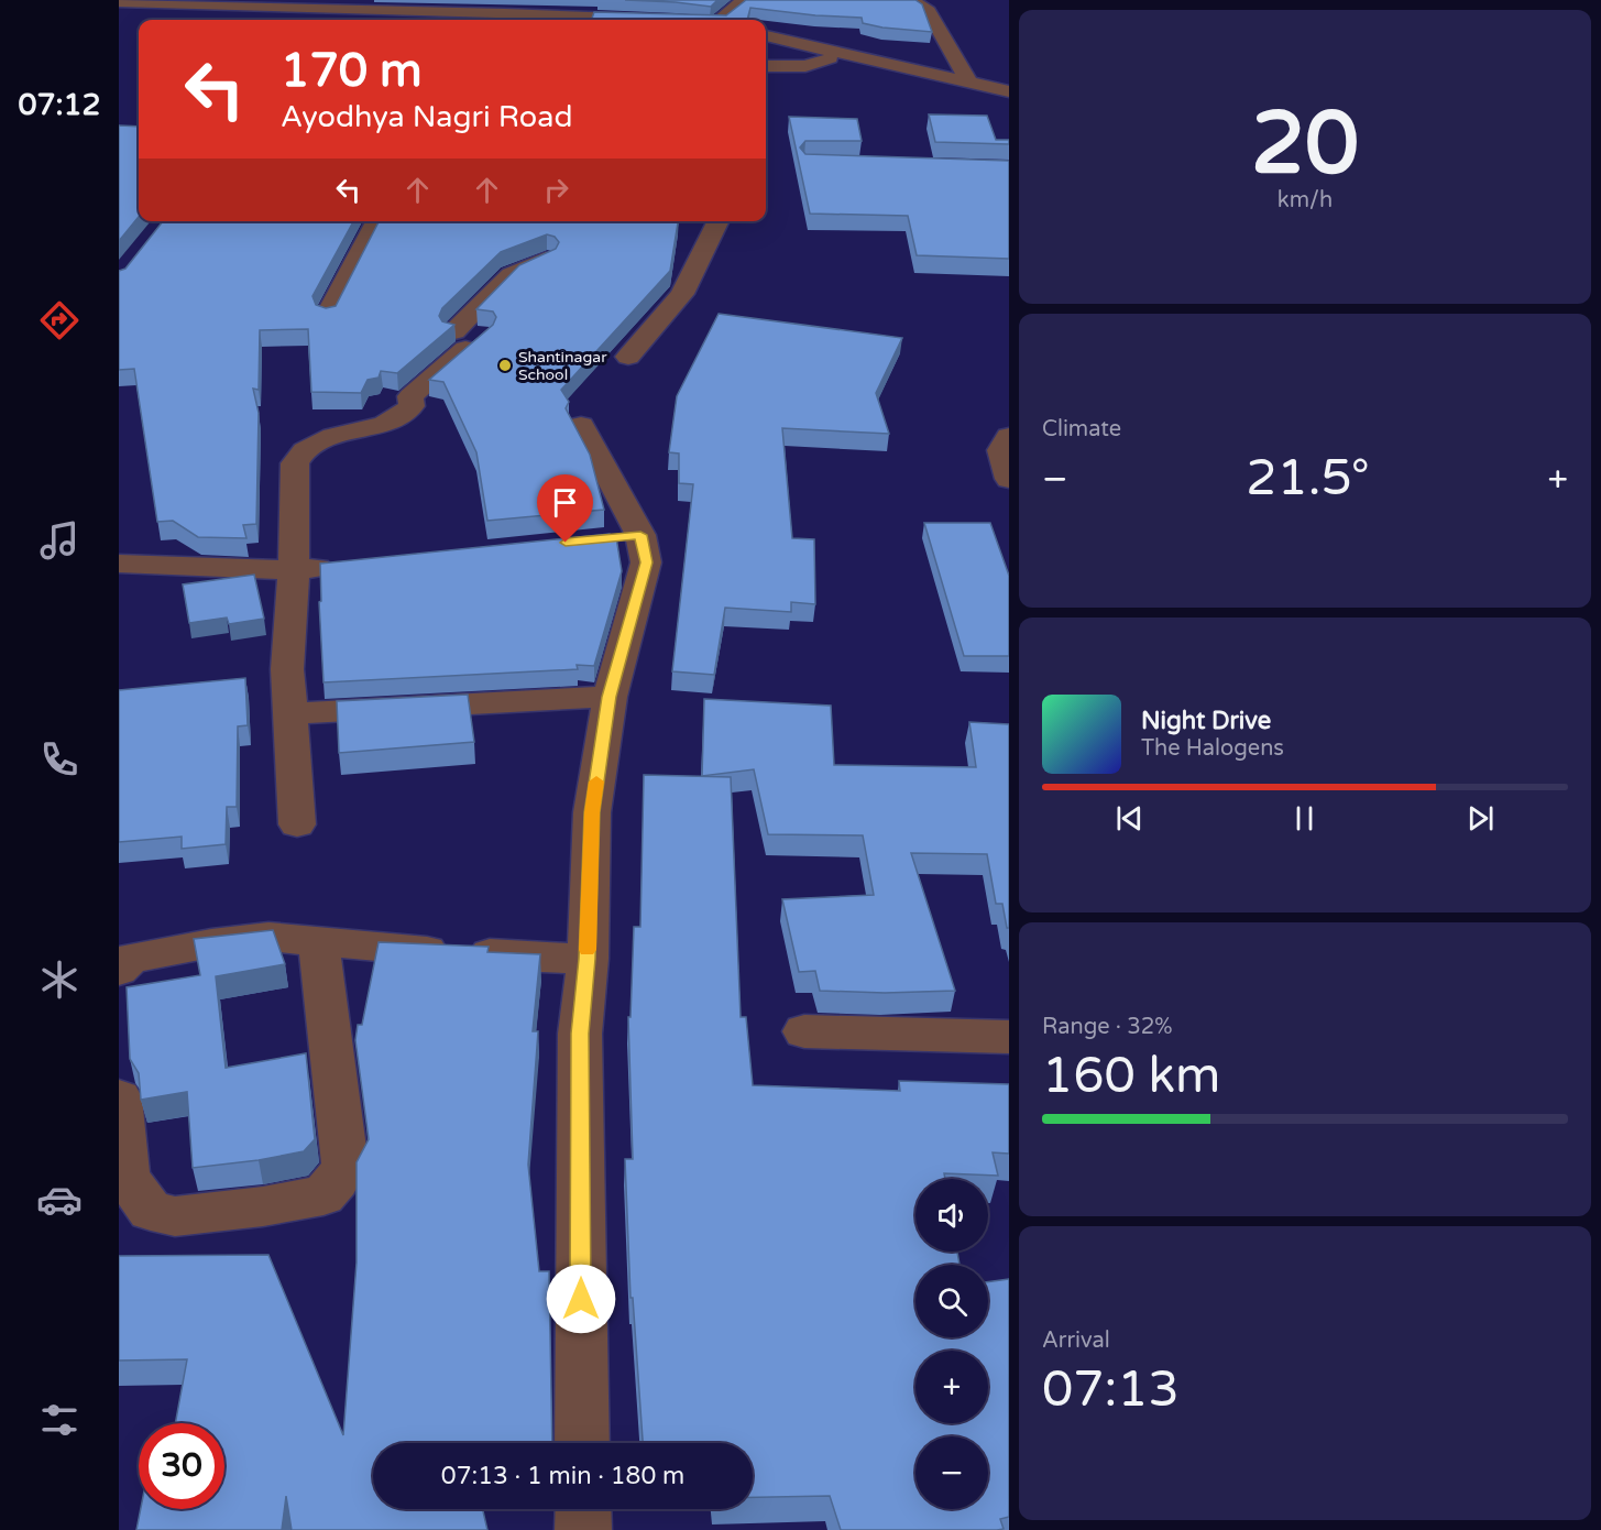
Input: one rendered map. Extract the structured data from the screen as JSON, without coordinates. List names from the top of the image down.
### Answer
{
  "places": ["Shantinagar School"],
  "page": {
    "tabs": "07:12",
    "tile": [
      ["20", "km/h"],
      "Climate",
      ["Range · 32%", "160 km"],
      ["Arrival", "07:13"]
    ],
    "turn": ["170 m", "Ayodhya Nagri Road"],
    "heat": ["−", "21.5°", "+"],
    "song": ["Night Drive", "The Halogens"],
    "map_buttons": ["+", "−"],
    "limit": "30",
    "trip": "07:13 · 1 min · 180 m"
  }
}
